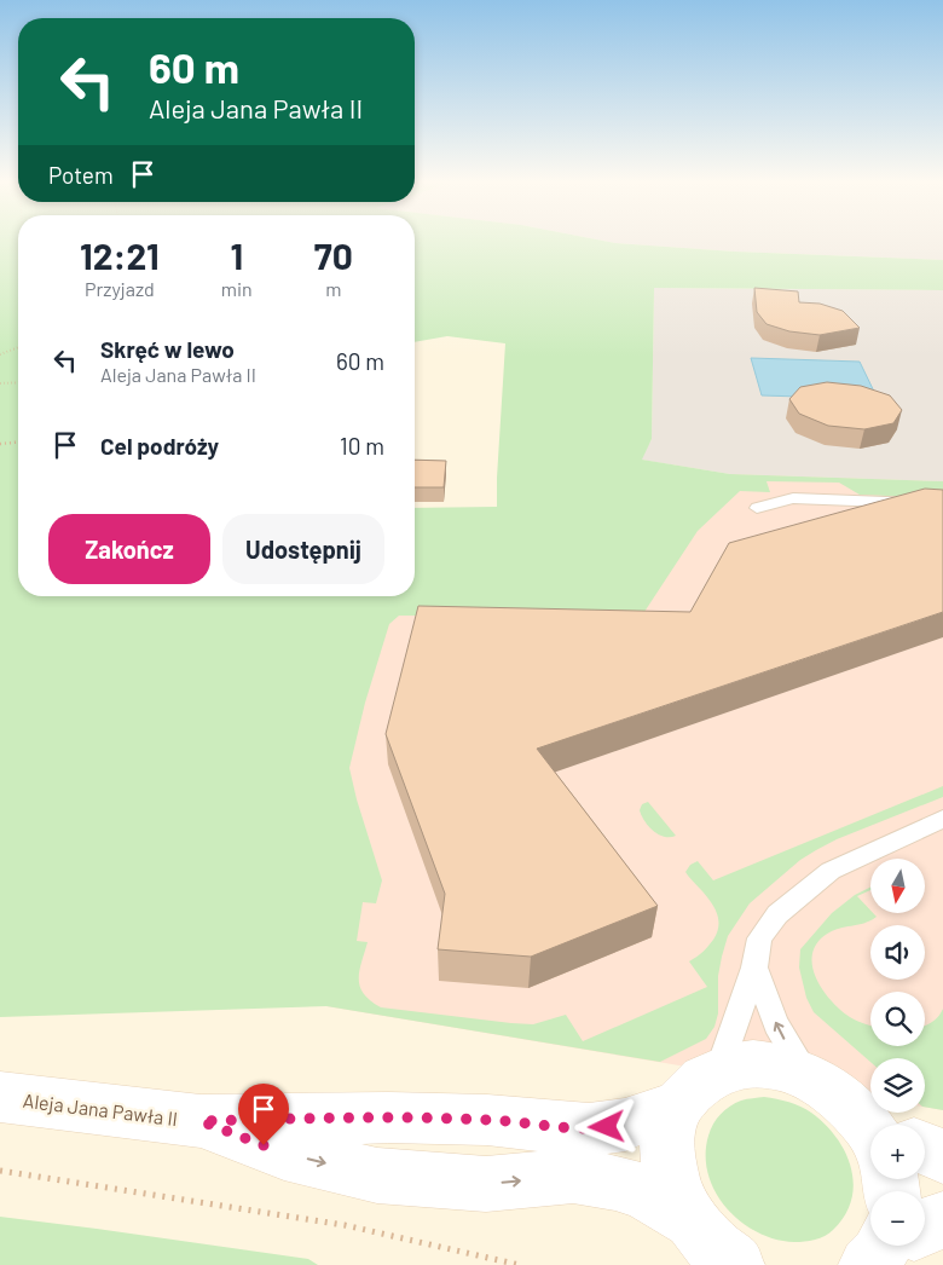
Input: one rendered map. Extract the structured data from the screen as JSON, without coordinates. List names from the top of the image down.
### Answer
{
  "streets": {
    "street": ["Aleja Jana Pawła II"]
  },
  "north": "bottom",
  "page": {
    "turn": ["60 m", "Aleja Jana Pawła II"],
    "then": "Potem",
    "eta": [
      "12:21",
      "Przyjazd",
      "1",
      "min",
      "70",
      "m"
    ],
    "list": [
      {
        "name": "Skręć w lewo",
        "note": "Aleja Jana Pawła II",
        "value": "60 m"
      },
      {
        "name": "Cel podróży",
        "value": "10 m"
      }
    ],
    "buttons": ["Zakończ", "Udostępnij"],
    "map_buttons": ["+", "−"]
  }
}
